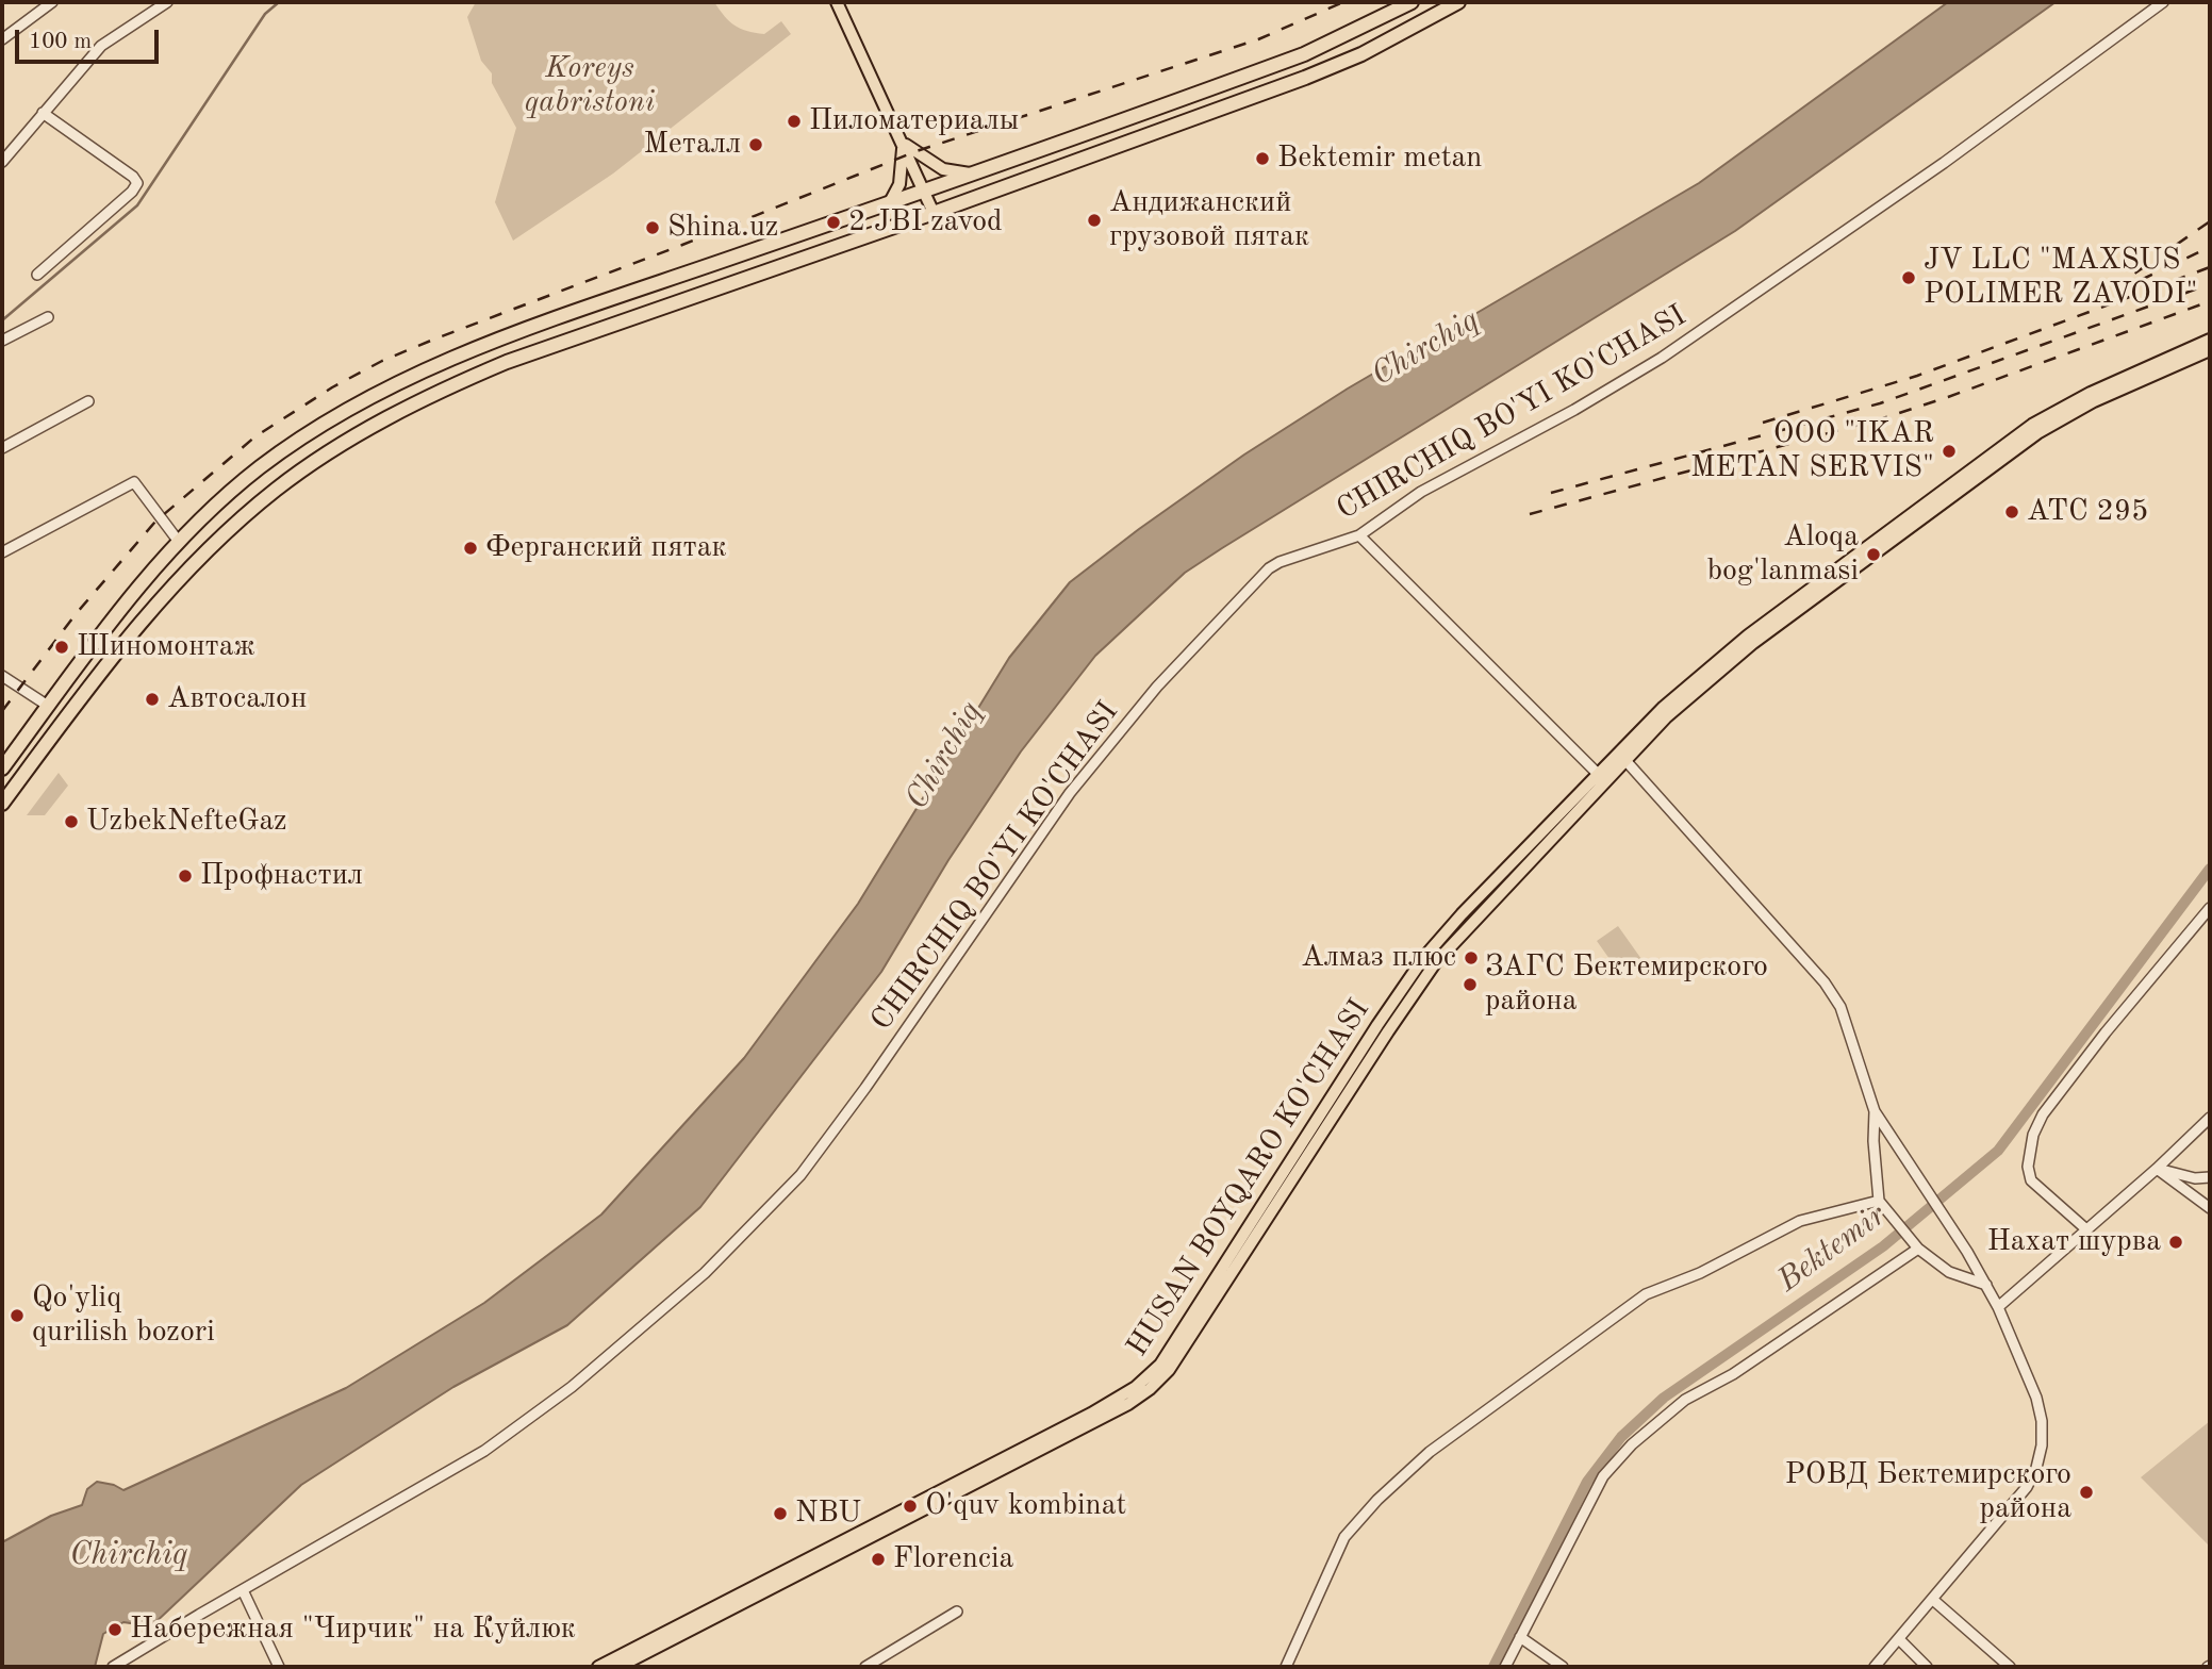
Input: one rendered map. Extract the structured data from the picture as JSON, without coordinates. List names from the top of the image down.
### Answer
{
  "streets": {
    "main road": ["HUSAN BOYQARO KO'CHASI"],
    "street": ["CHIRCHIQ BO'YI KO'CHASI"]
  },
  "water": ["Chirchiq", "Bektemir"],
  "parks": ["Koreys qabristoni"],
  "places": [
    "Пиломатериалы",
    "Металл",
    "Bektemir metan",
    "Андижанский грузовой пятак",
    "2 JBI zavod",
    "Shina.uz",
    "JV LLC \"MAXSUS POLIMER ZAVODI\"",
    "OOO \"IKAR METAN SERVIS\"",
    "ATC 295",
    "Ферганский пятак",
    "Aloqa bog'lanmasi",
    "Шиномонтаж",
    "Автосалон",
    "UzbekNefteGaz",
    "Профнастил",
    "Алмаз плюс",
    "ЗАГС Бектемирского района",
    "Нахат шурва",
    "Qo'yliq qurilish bozori",
    "РОВД Бектемирского района",
    "O'quv kombinat",
    "NBU",
    "Florencia",
    "Набережная \"Чирчик\" на Куйлюк"
  ],
  "scale_bar": "100 m"
}
